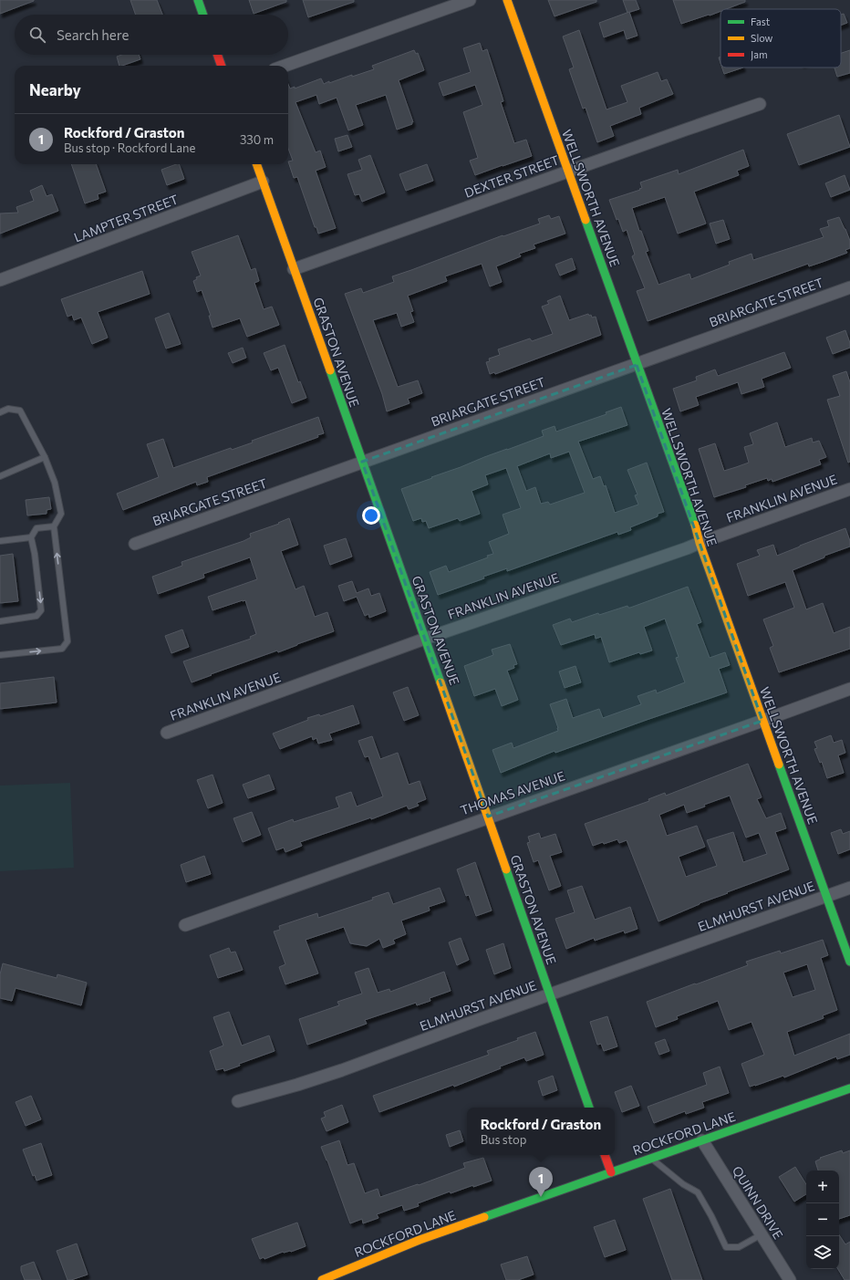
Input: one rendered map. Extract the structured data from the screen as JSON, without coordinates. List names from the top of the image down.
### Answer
{
  "streets": {
    "street": [
      "DEXTER STREET",
      "WELLSWORTH AVENUE",
      "LAMPTER STREET",
      "BRIARGATE STREET",
      "GRASTON AVENUE",
      "FRANKLIN AVENUE",
      "THOMAS AVENUE",
      "ELMHURST AVENUE",
      "ROCKFORD LANE",
      "QUINN DRIVE"
    ]
  },
  "crossings": [
    ["DEXTER STREET", "WELLSWORTH AVENUE"],
    ["DEXTER STREET", "GRASTON AVENUE"],
    ["WELLSWORTH AVENUE", "BRIARGATE STREET"],
    ["WELLSWORTH AVENUE", "FRANKLIN AVENUE"],
    ["WELLSWORTH AVENUE", "THOMAS AVENUE"],
    ["WELLSWORTH AVENUE", "ELMHURST AVENUE"],
    ["LAMPTER STREET", "GRASTON AVENUE"],
    ["BRIARGATE STREET", "GRASTON AVENUE"],
    ["GRASTON AVENUE", "FRANKLIN AVENUE"],
    ["GRASTON AVENUE", "THOMAS AVENUE"],
    ["GRASTON AVENUE", "ELMHURST AVENUE"],
    ["ROCKFORD LANE", "QUINN DRIVE"]
  ],
  "legend": ["Fast", "Slow", "Jam"],
  "page": {
    "search": "Search here",
    "heading": "Nearby",
    "list": [
      {
        "mark": "1",
        "name": "Rockford / Graston",
        "note": "Bus stop · Rockford Lane",
        "value": "330 m"
      }
    ],
    "popup": ["Rockford / Graston", "Bus stop"],
    "pins": "1",
    "map_buttons": ["+", "−"]
  }
}
